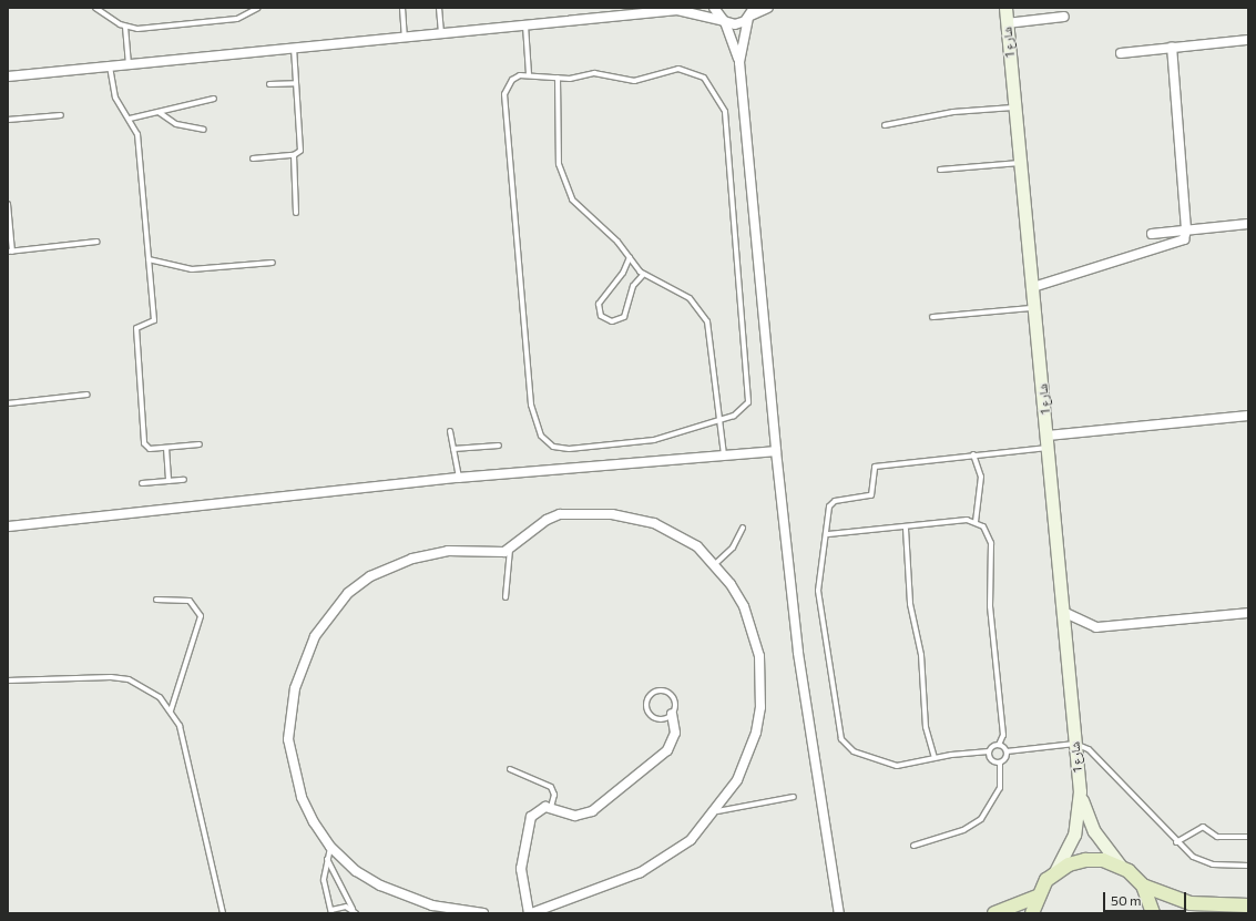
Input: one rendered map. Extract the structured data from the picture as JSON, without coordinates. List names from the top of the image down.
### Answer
{
  "streets": {
    "street": ["شارع 1"]
  },
  "scale_bar": "50 m"
}
